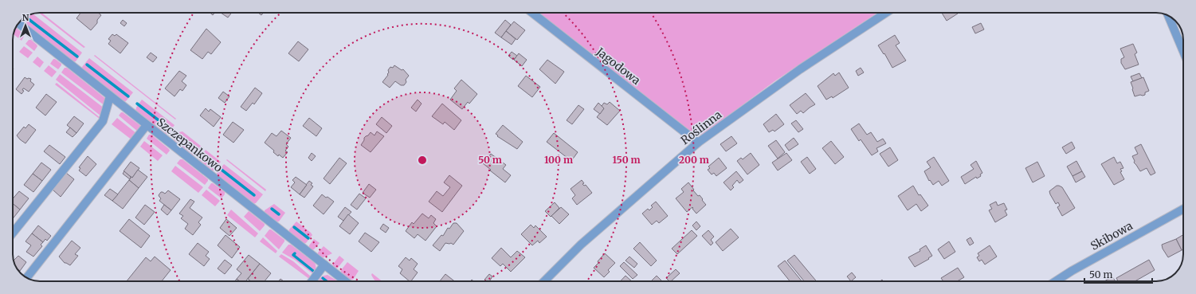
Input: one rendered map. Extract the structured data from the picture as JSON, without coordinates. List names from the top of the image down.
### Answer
{
  "streets": {
    "street": [
      "Jagodowa",
      "Roślinna",
      "Szczepankowo",
      "Skibowa"
    ]
  },
  "crossings": [
    ["Jagodowa", "Roślinna"]
  ],
  "scale_bar": "50 m",
  "north": "top",
  "rings": [
    "50 m",
    "100 m",
    "150 m",
    "200 m"
  ]
}
